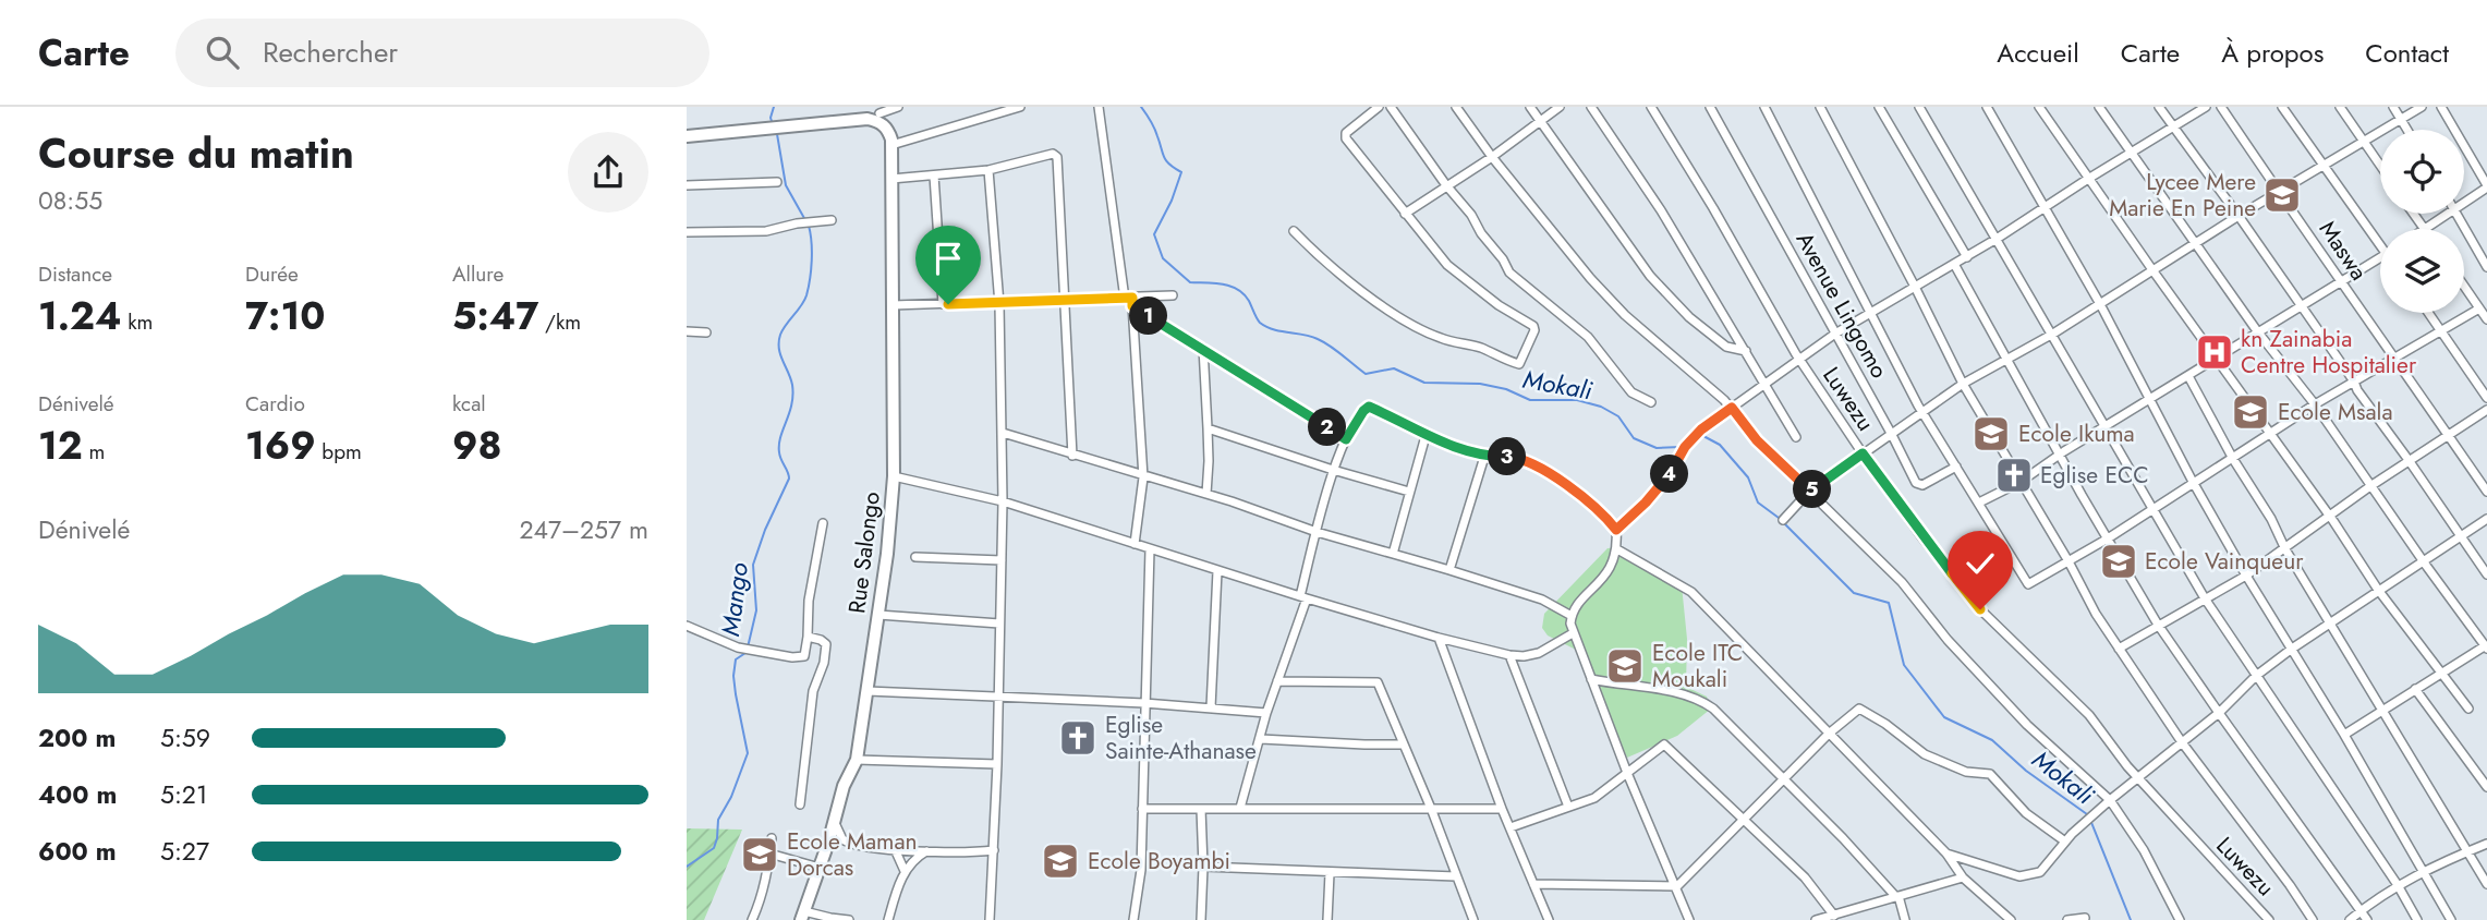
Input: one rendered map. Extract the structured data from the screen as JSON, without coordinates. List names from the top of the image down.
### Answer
{
  "streets": {
    "street": [
      "Maswa",
      "Avenue Lingomo",
      "Luwezu",
      "Rue Salongo"
    ]
  },
  "water": ["Mokali", "Mango"],
  "places": {
    "school or university": [
      "Lycee Mere Marie En Peine",
      "Ecole Msala",
      "Ecole Ikuma",
      "Ecole Vainqueur",
      "Ecole ITC Moukali",
      "Ecole Maman Dorcas",
      "Ecole Boyambi"
    ],
    "hospital": ["kn Zainabia Centre Hospitalier"],
    "church": ["Eglise ECC", "Eglise Sainte-Athanase"]
  },
  "page": {
    "header": "Carte",
    "search": "Rechercher",
    "nav": [
      "Accueil",
      "Carte",
      "À propos",
      "Contact"
    ],
    "heading": ["Course du matin", "08:55"],
    "stats": [
      ["Distance", "1.24 km"],
      ["Durée", "7:10"],
      ["Allure", "5:47 /km"],
      ["Dénivelé", "12 m"],
      ["Cardio", "169 bpm"],
      ["kcal", "98"]
    ],
    "pins": [
      "1",
      "2",
      "3",
      "4",
      "5"
    ],
    "chart": ["Dénivelé", "247–257 m"],
    "list": [
      {
        "name": "200 m",
        "note": "5:59"
      },
      {
        "name": "400 m",
        "note": "5:21"
      },
      {
        "name": "600 m",
        "note": "5:27"
      }
    ]
  }
}
